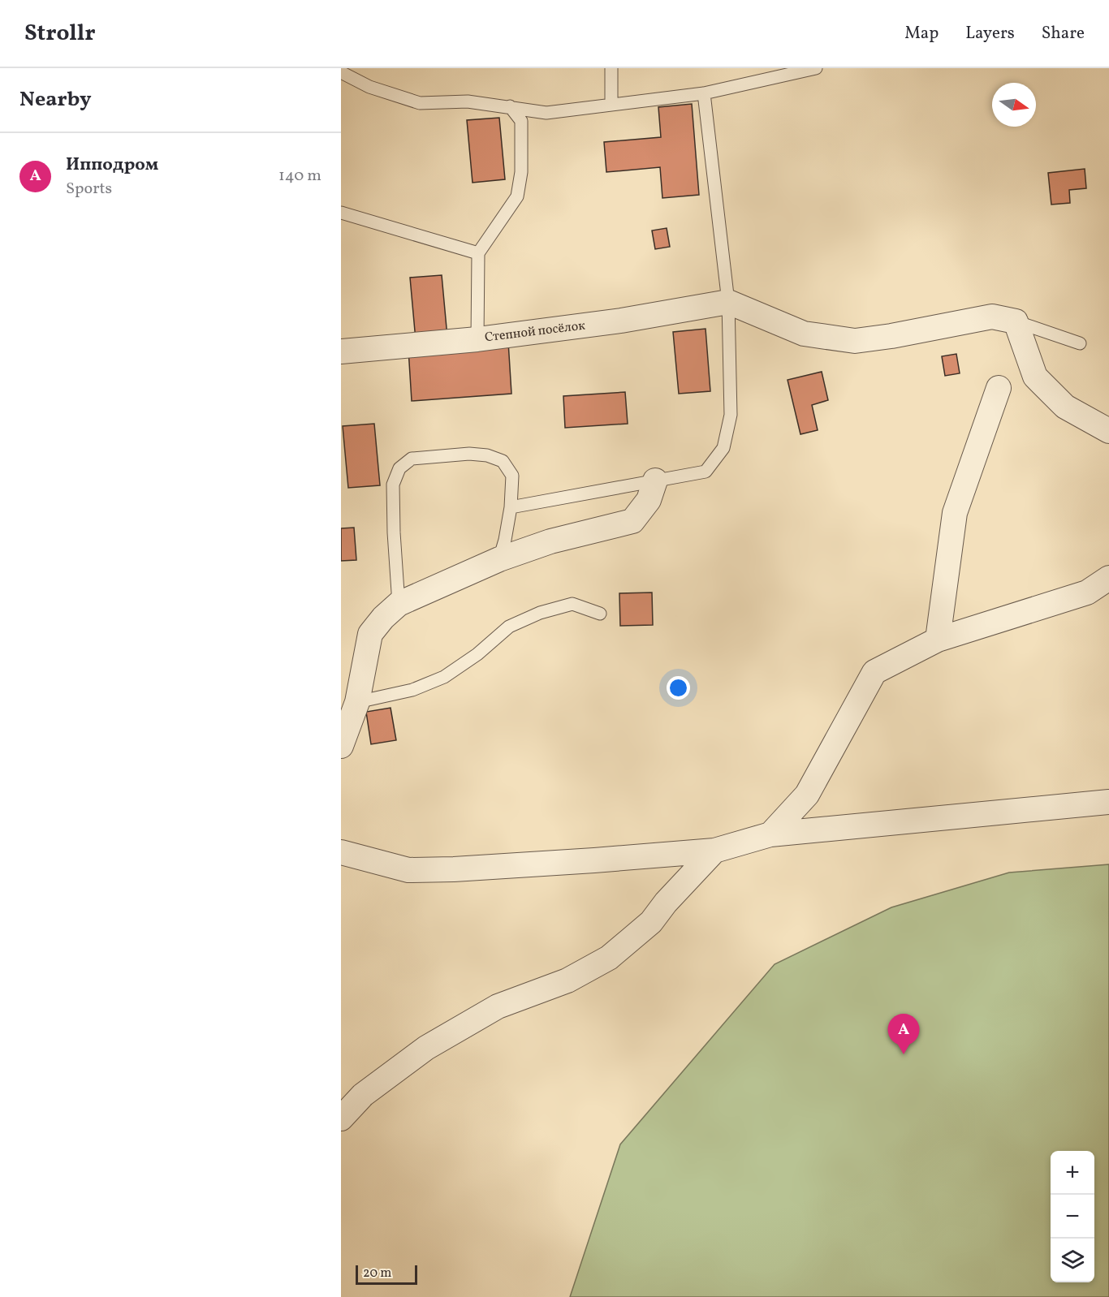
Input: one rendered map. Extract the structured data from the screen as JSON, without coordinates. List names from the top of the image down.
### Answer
{
  "streets": {
    "street": ["Степной посёлок"]
  },
  "scale_bar": "20 m",
  "north": "right",
  "page": {
    "header": "Strollr",
    "nav": ["Map", "Layers", "Share"],
    "heading": "Nearby",
    "list": [
      {
        "mark": "A",
        "name": "Ипподром",
        "note": "Sports",
        "value": "140 m"
      }
    ],
    "pins": "A",
    "map_buttons": ["+", "−"],
    "scale": "20 m"
  }
}
